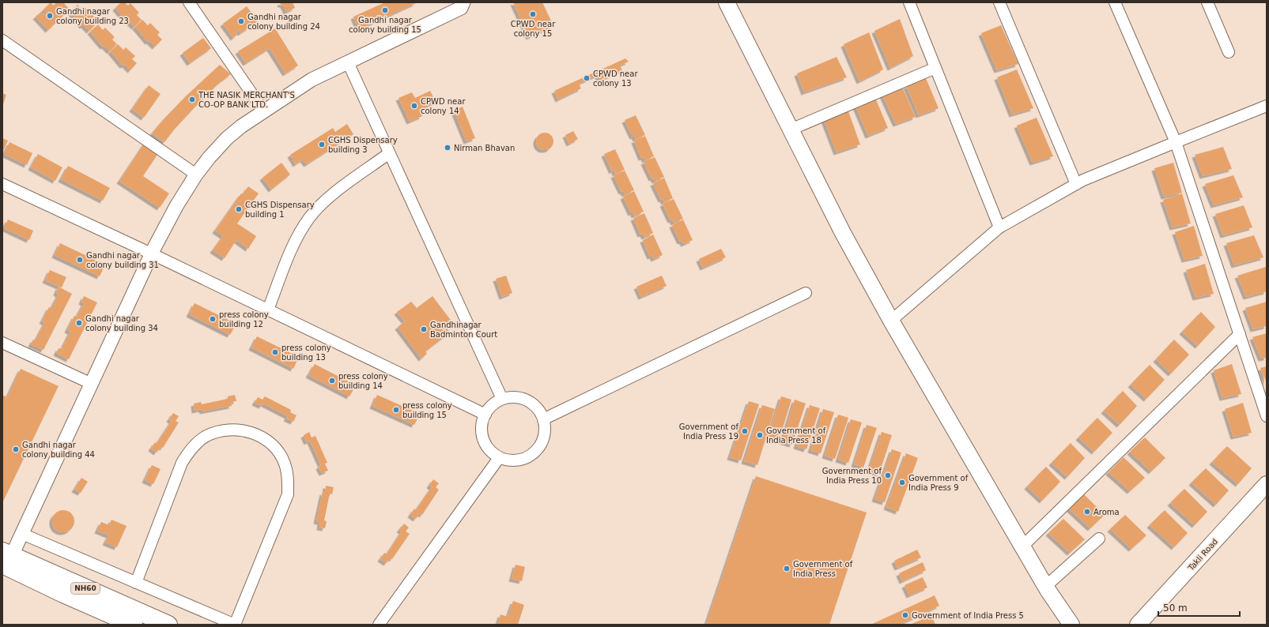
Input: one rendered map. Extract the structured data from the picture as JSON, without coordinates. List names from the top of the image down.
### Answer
{
  "streets": {
    "highway": ["NH60"],
    "main road": ["Takli Road"]
  },
  "places": [
    "Gandhi nagar colony building 15",
    "CPWD near colony 15",
    "Gandhi nagar colony building 23",
    "Gandhi nagar colony building 24",
    "CPWD near colony 13",
    "THE NASIK MERCHANT'S CO-OP BANK LTD.",
    "CPWD near colony 14",
    "CGHS Dispensary building 3",
    "Nirman Bhavan",
    "CGHS Dispensary building 1",
    "Gandhi nagar colony building 31",
    "press colony building 12",
    "Gandhi nagar colony building 34",
    "Gandhinagar Badminton Court",
    "press colony building 13",
    "press colony building 14",
    "press colony building 15",
    "Government of India Press 19",
    "Government of India Press 18",
    "Gandhi nagar colony building 44",
    "Government of India Press 10",
    "Government of India Press 9",
    "Aroma",
    "Government of India Press",
    "Government of India Press 5"
  ],
  "scale_bar": "50 m"
}
